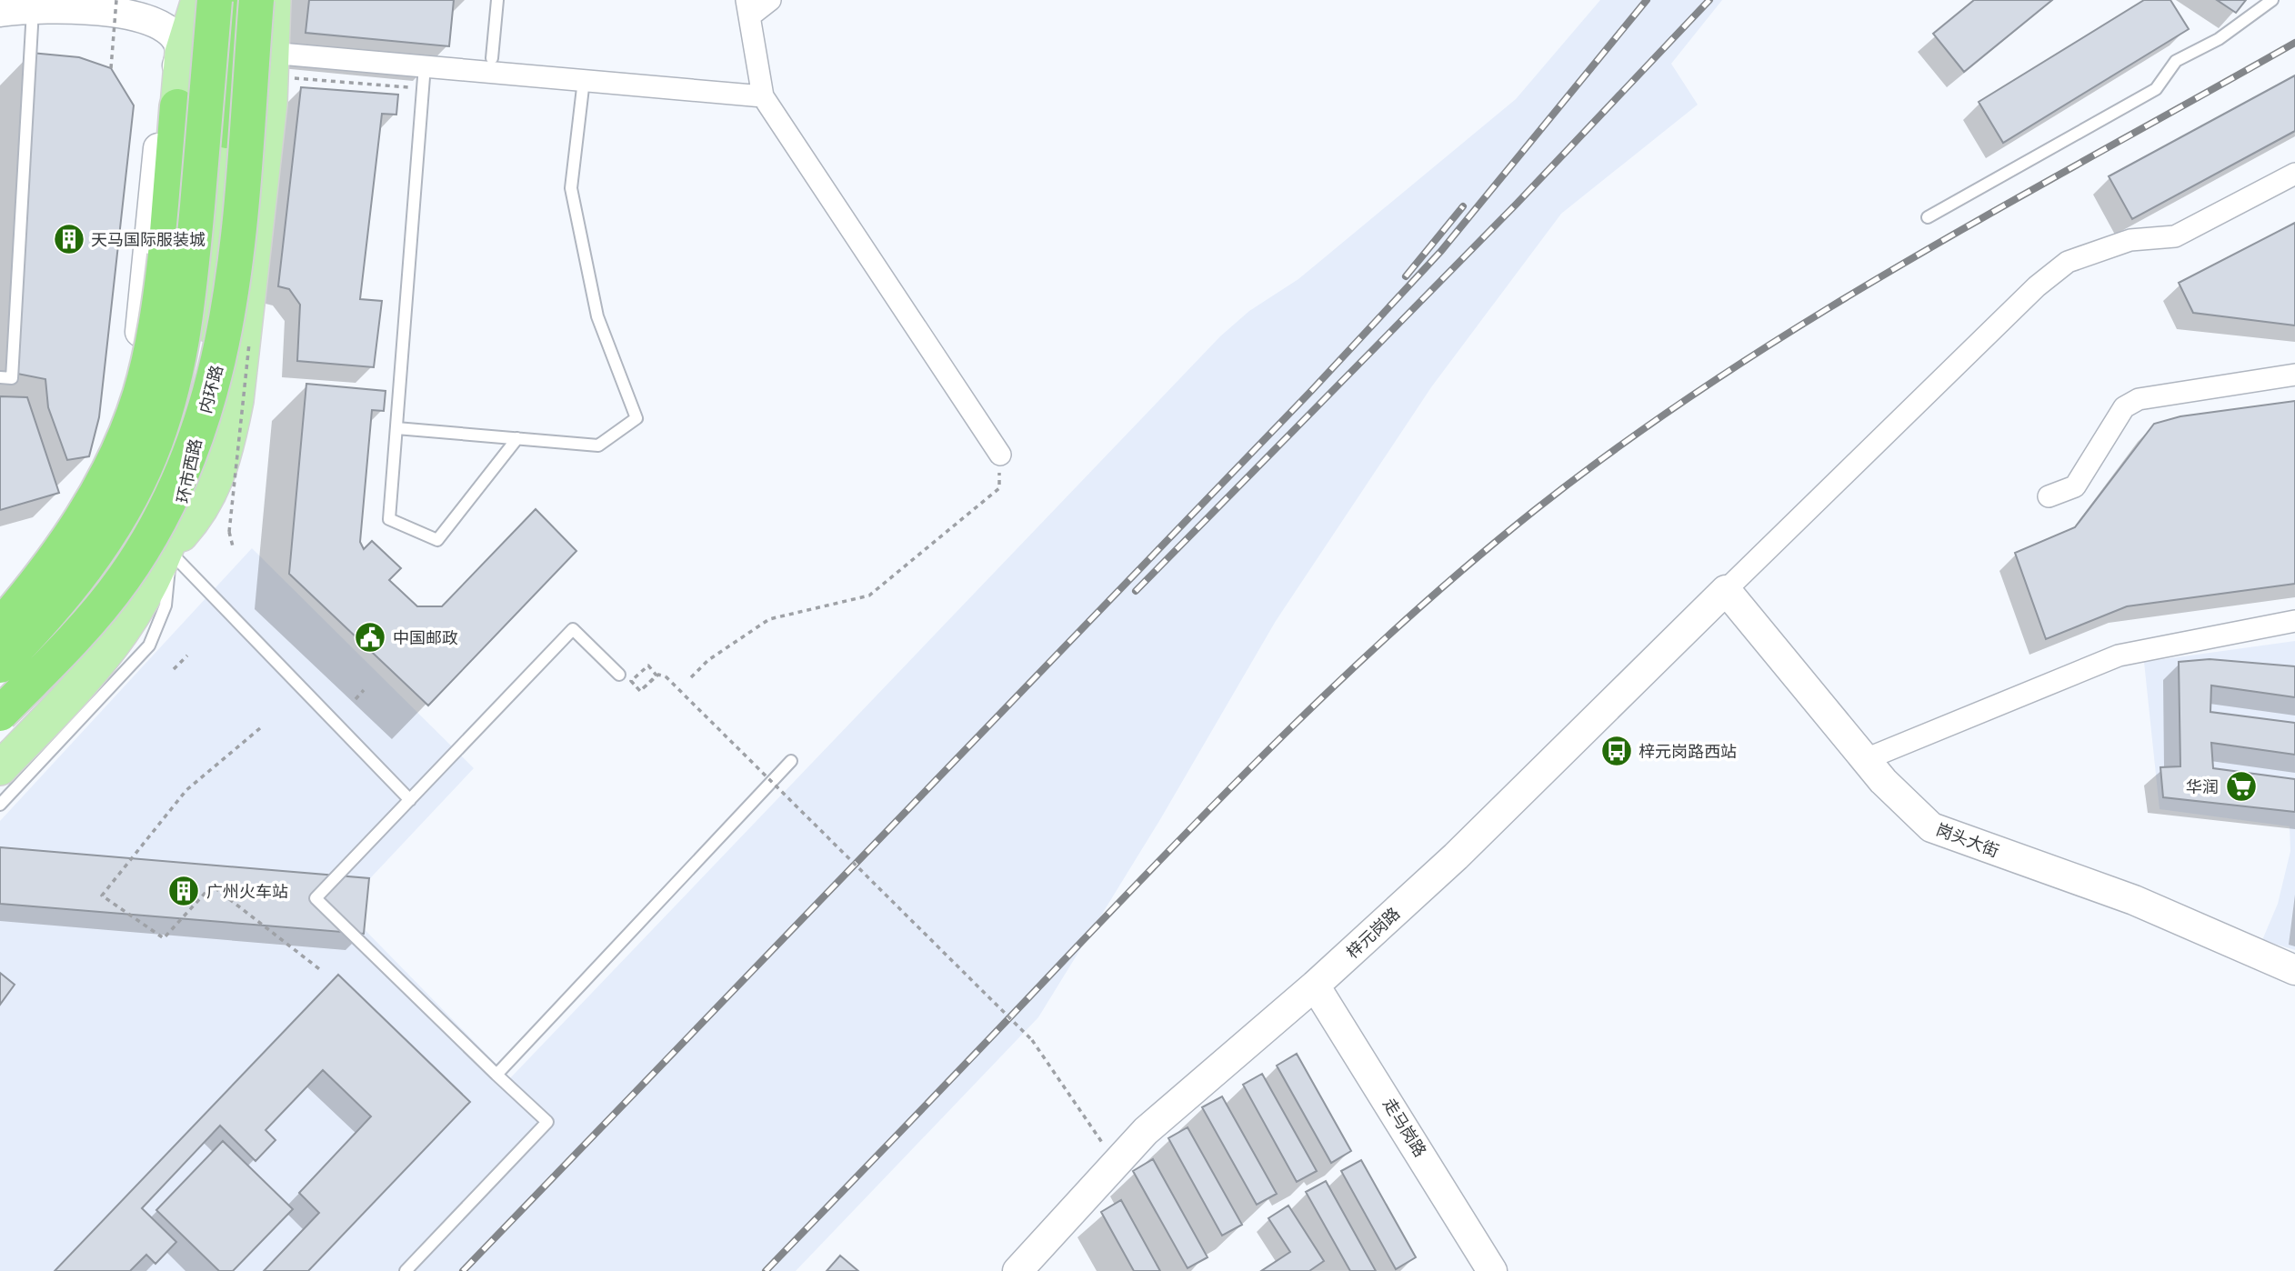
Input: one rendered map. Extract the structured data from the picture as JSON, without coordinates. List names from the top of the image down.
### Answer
{
  "streets": {
    "highway": ["内环路"],
    "main road": ["环市西路"],
    "street": ["岗头大街", "梓元岗路", "走马岗路"]
  },
  "crossings": [
    ["岗头大街", "梓元岗路"],
    ["梓元岗路", "走马岗路"]
  ],
  "places": {
    "building": ["天马国际服装城", "广州火车站"],
    "public building": ["中国邮政"],
    "bus stop": ["梓元岗路西站"],
    "supermarket": ["华润"]
  }
}
